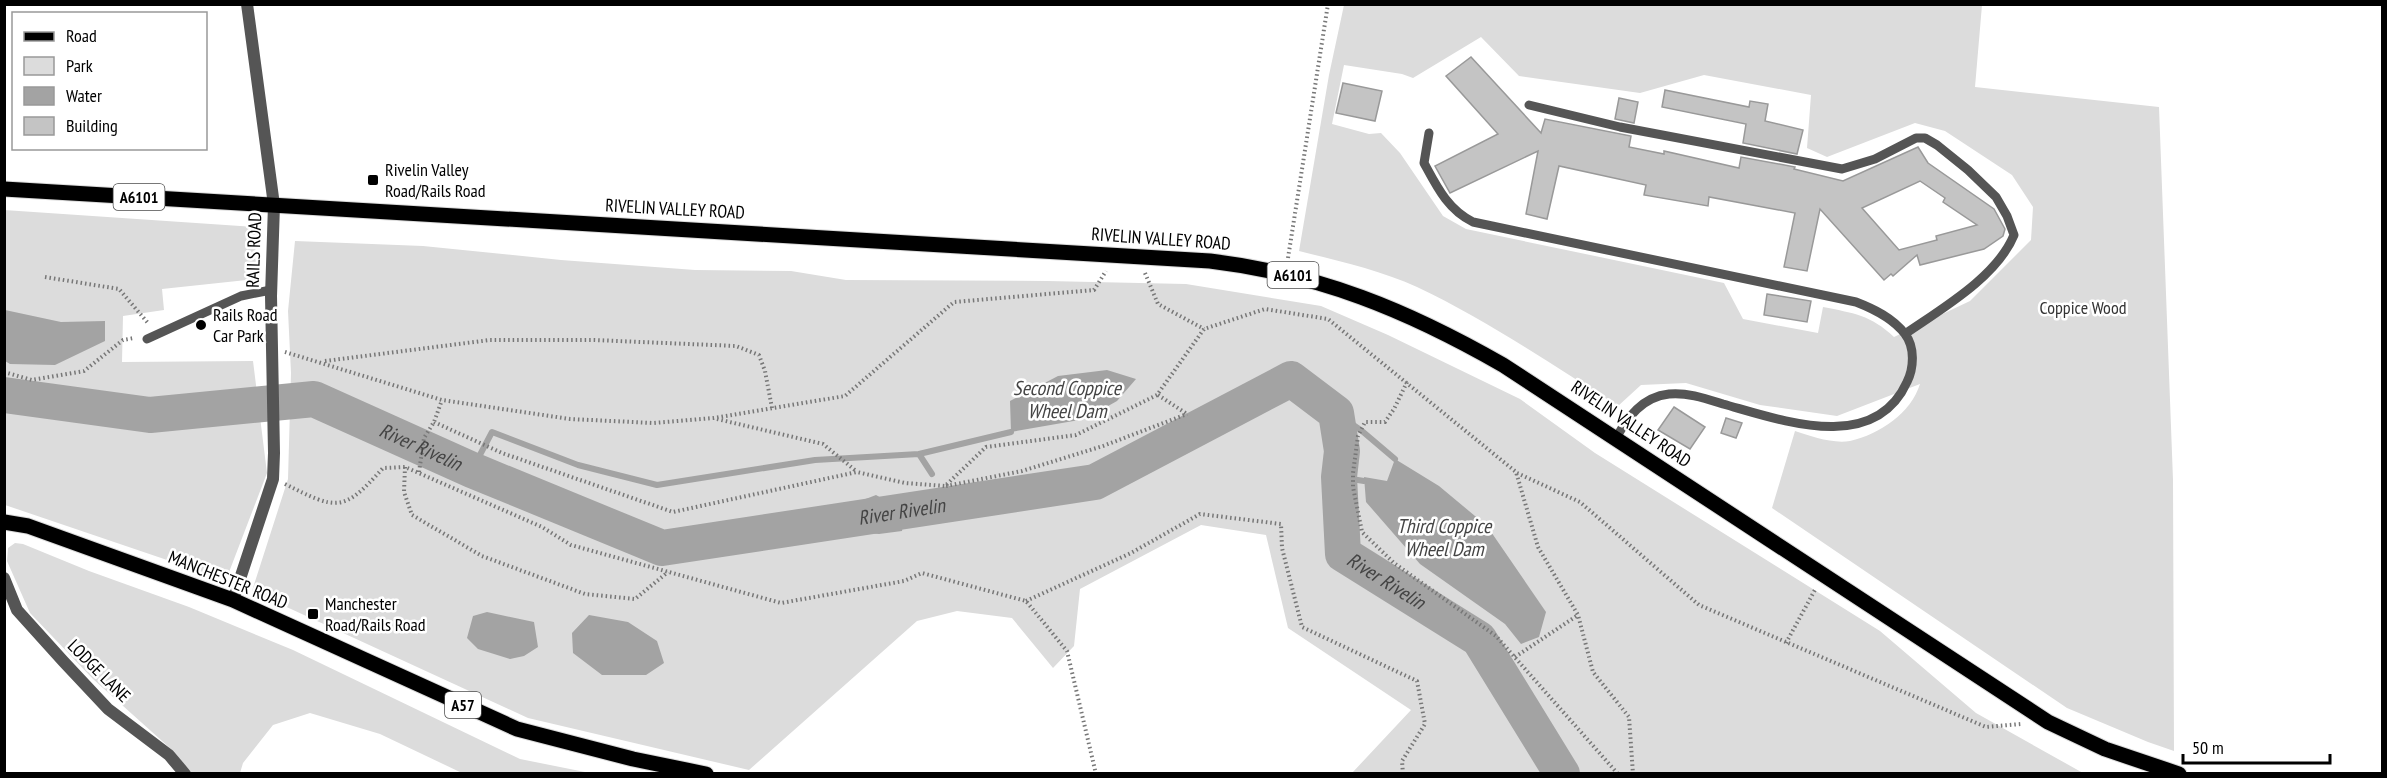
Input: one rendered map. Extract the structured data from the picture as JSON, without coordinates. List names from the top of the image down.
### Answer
{
  "streets": {
    "main road": [
      "A6101",
      "RIVELIN VALLEY ROAD",
      "MANCHESTER ROAD",
      "A57"
    ],
    "street": ["RAILS ROAD", "LODGE LANE"]
  },
  "crossings": [
    ["RIVELIN VALLEY ROAD", "RAILS ROAD"],
    ["RAILS ROAD", "MANCHESTER ROAD"]
  ],
  "water": ["Second Coppice Wheel Dam", "River Rivelin", "Third Coppice Wheel Dam"],
  "parks": ["Coppice Wood"],
  "places": {
    "transit": ["Rivelin Valley Road/Rails Road", "Manchester Road/Rails Road"],
    "other": ["Rails Road Car Park"]
  },
  "legend": [
    "Road",
    "Park",
    "Water",
    "Building"
  ],
  "scale_bar": "50 m"
}
